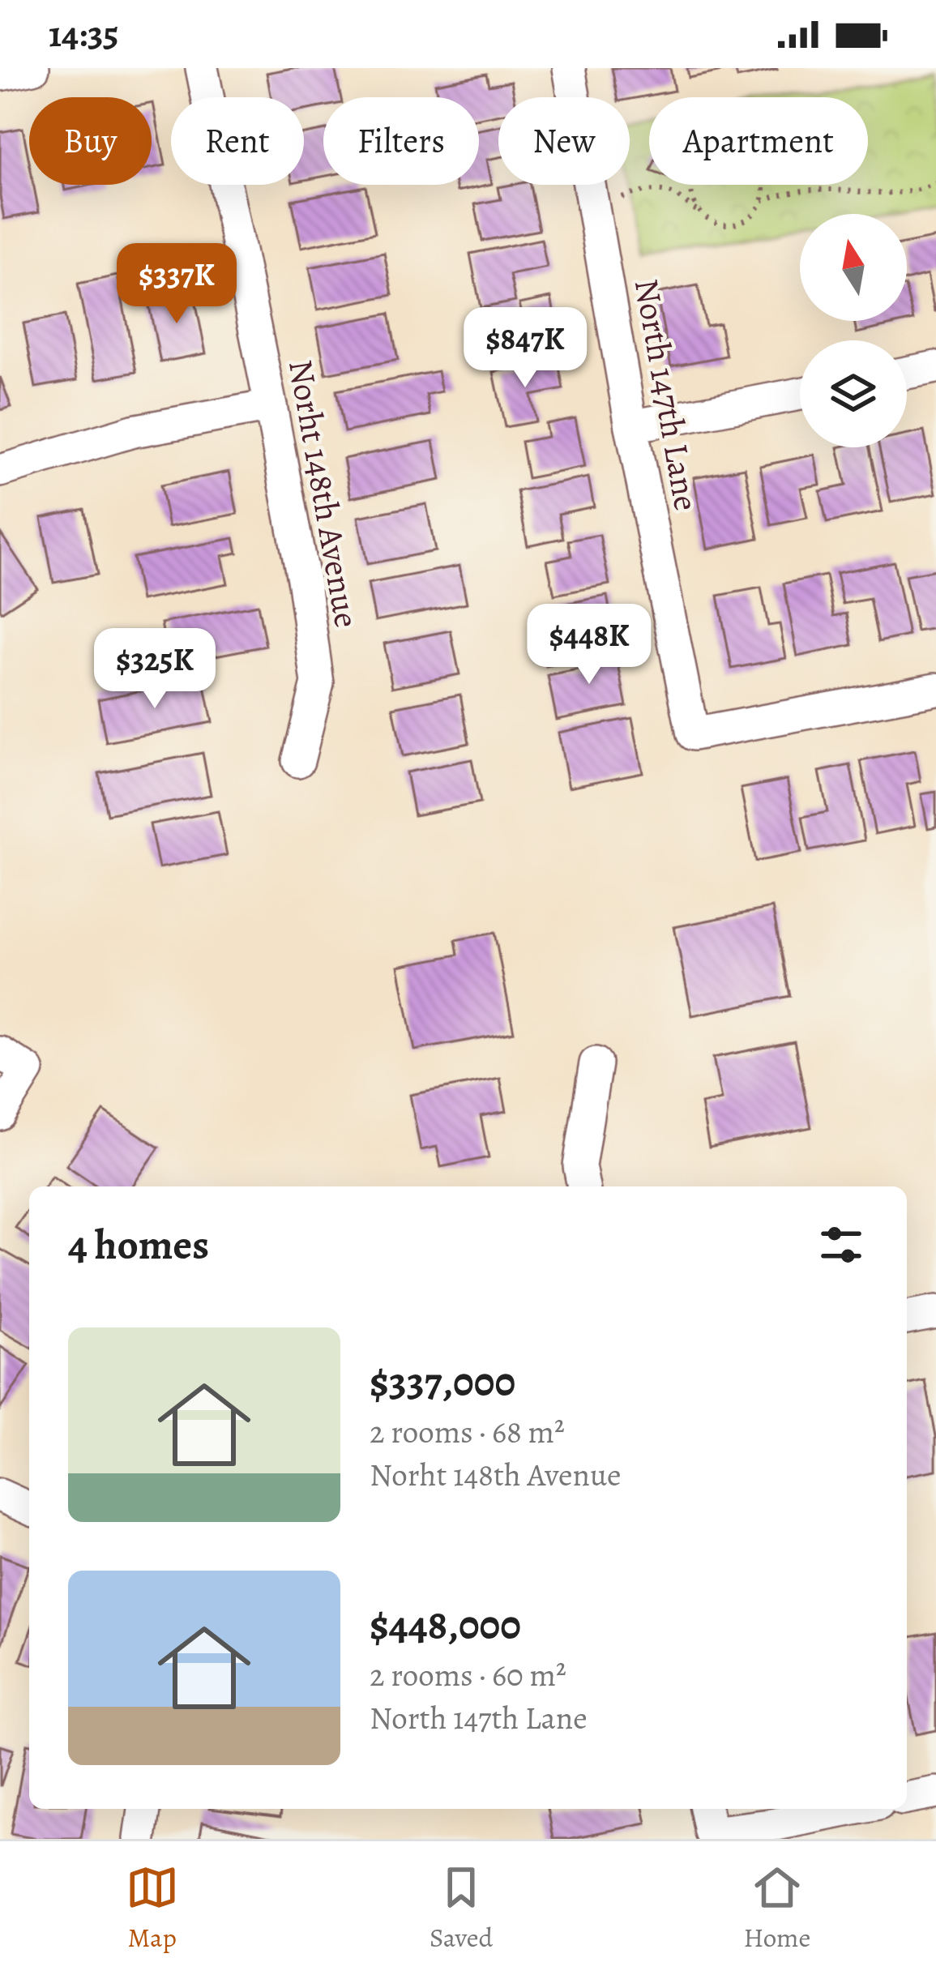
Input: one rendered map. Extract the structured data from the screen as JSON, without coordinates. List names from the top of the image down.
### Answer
{
  "streets": {
    "street": ["North 147th Lane", "Norht 148th Avenue"]
  },
  "north": "top",
  "page": {
    "status": "14:35",
    "chip": [
      "Buy",
      "Rent",
      "Filters",
      "New",
      "Apartment"
    ],
    "price": [
      "$337K",
      "$847K",
      "$448K",
      "$325K"
    ],
    "heading": "4 homes",
    "list": [
      {
        "name": "$337,000",
        "note": "2 rooms · 68 m² · Norht 148th Avenue"
      },
      {
        "name": "$448,000",
        "note": "2 rooms · 60 m² · North 147th Lane"
      }
    ],
    "tabs": ["Map", "Saved", "Home"]
  }
}
